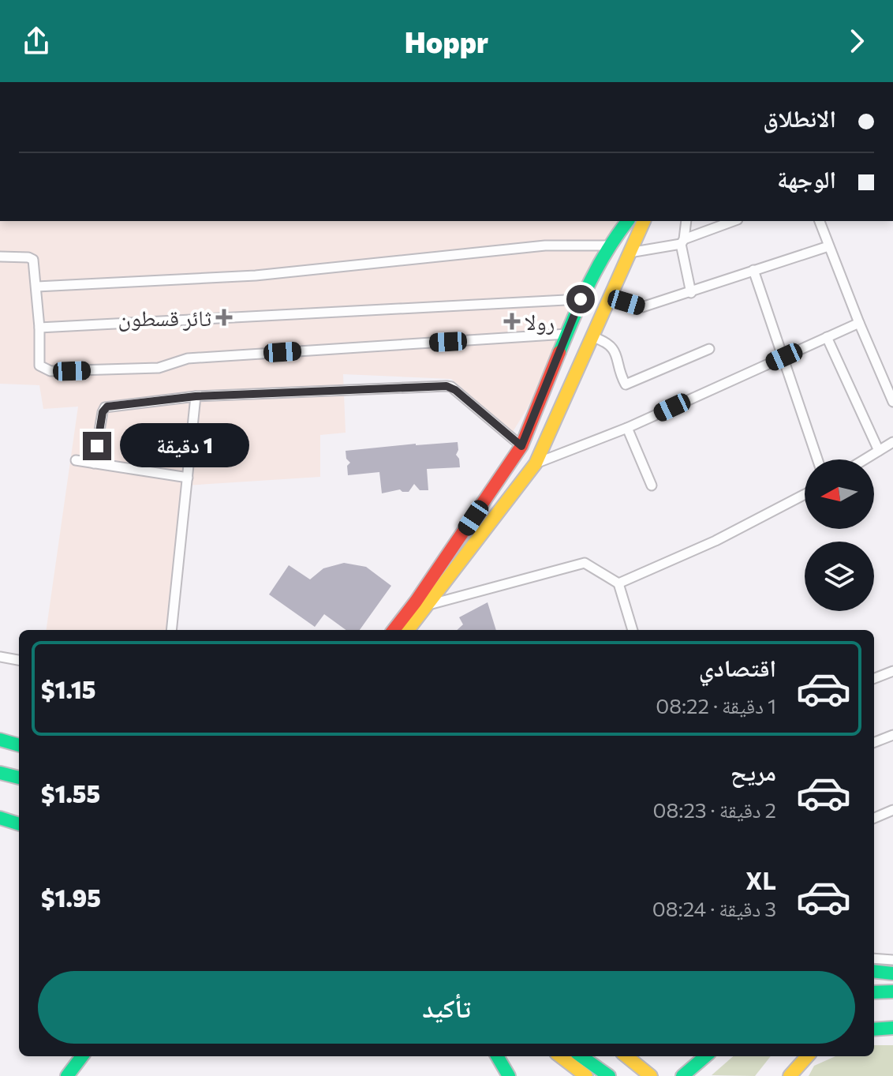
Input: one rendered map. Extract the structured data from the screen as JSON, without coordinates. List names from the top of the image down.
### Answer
{
  "places": {
    "health": ["ثائر قسطون", "رولا"]
  },
  "north": "left",
  "page": {
    "header": "Hoppr",
    "banner": ["الانطلاق", "الوجهة"],
    "bubble": "1 دقيقة",
    "list": [
      {
        "name": "اقتصادي",
        "note": "1 دقيقة · 08:22",
        "value": "$1.15"
      },
      {
        "name": "مريح",
        "note": "2 دقيقة · 08:23",
        "value": "$1.55"
      },
      {
        "name": "XL",
        "note": "3 دقيقة · 08:24",
        "value": "$1.95"
      }
    ],
    "buttons": "تأكيد"
  }
}
